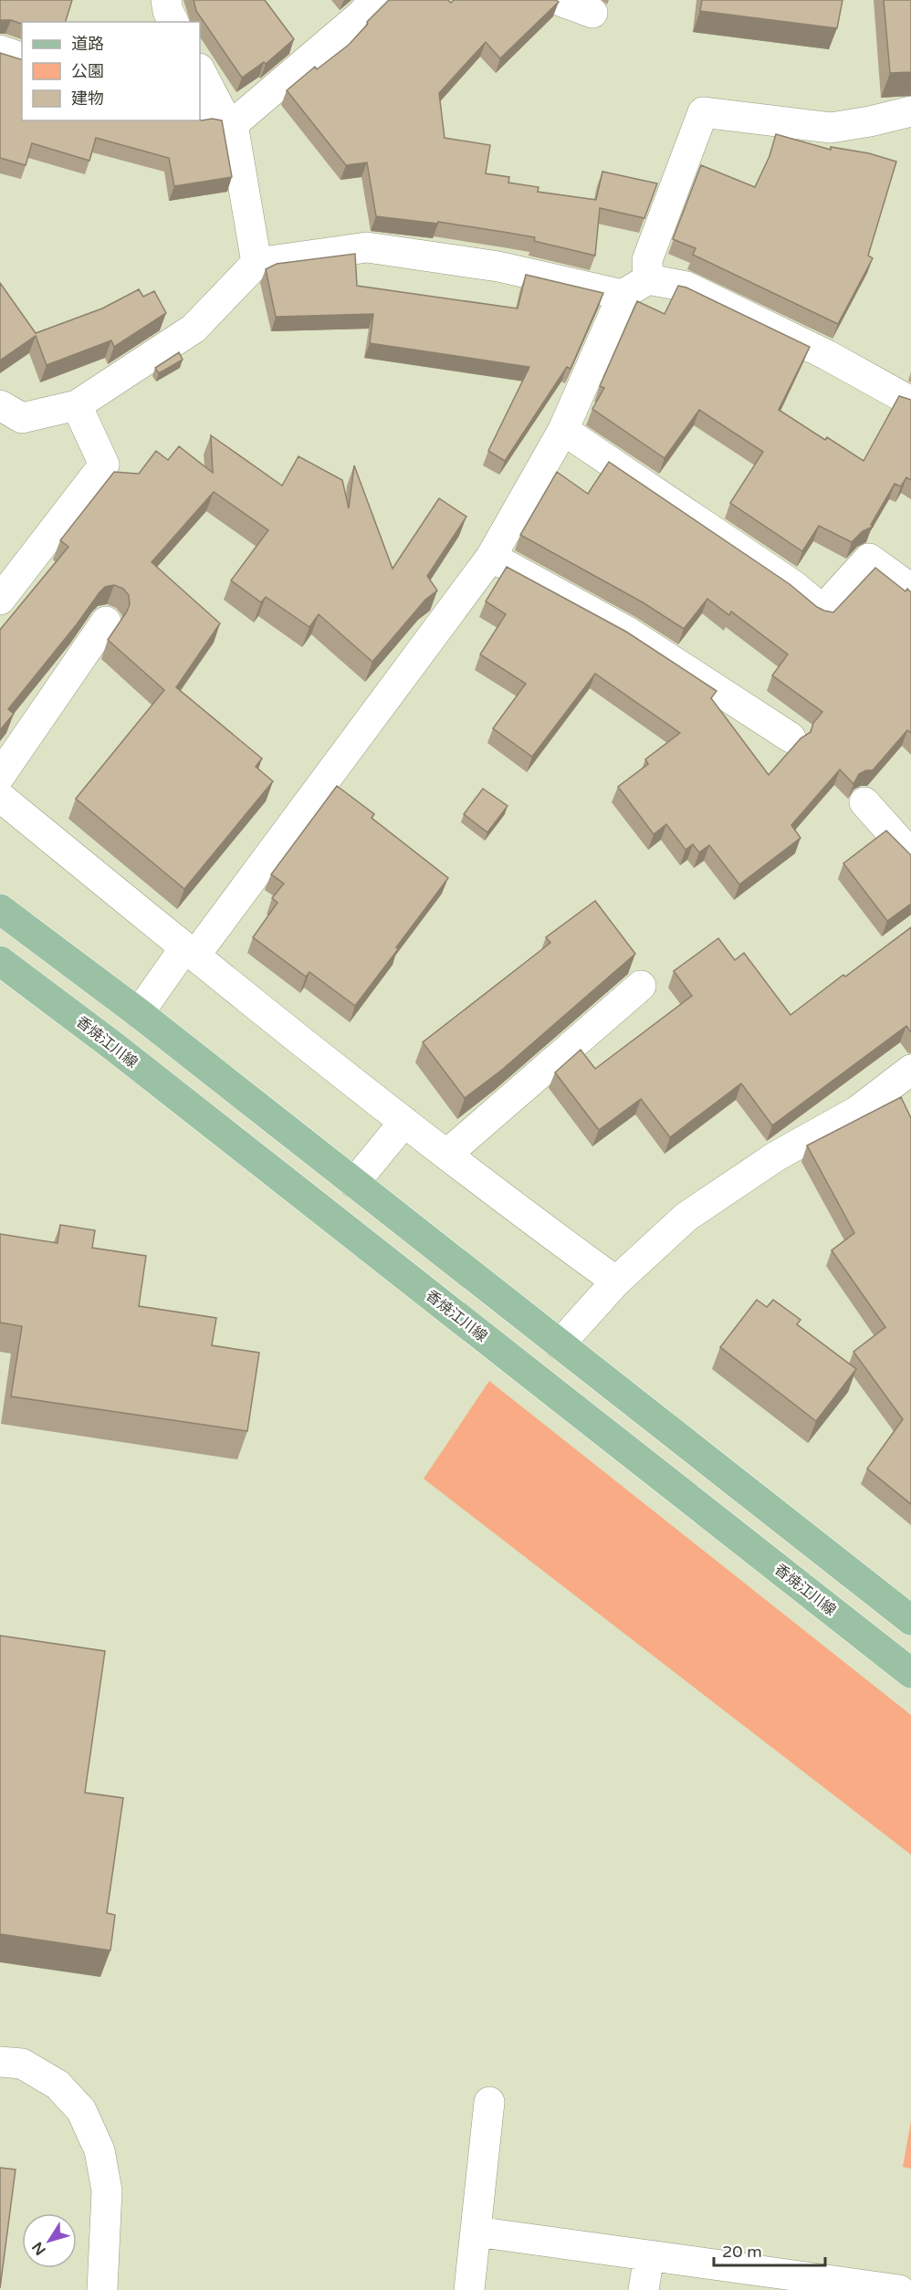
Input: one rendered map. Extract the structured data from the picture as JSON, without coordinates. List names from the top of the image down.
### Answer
{
  "streets": {
    "main road": ["香焼江川線"]
  },
  "legend": ["道路", "公園", "建物"],
  "scale_bar": "20 m",
  "north": "bottom left"
}
